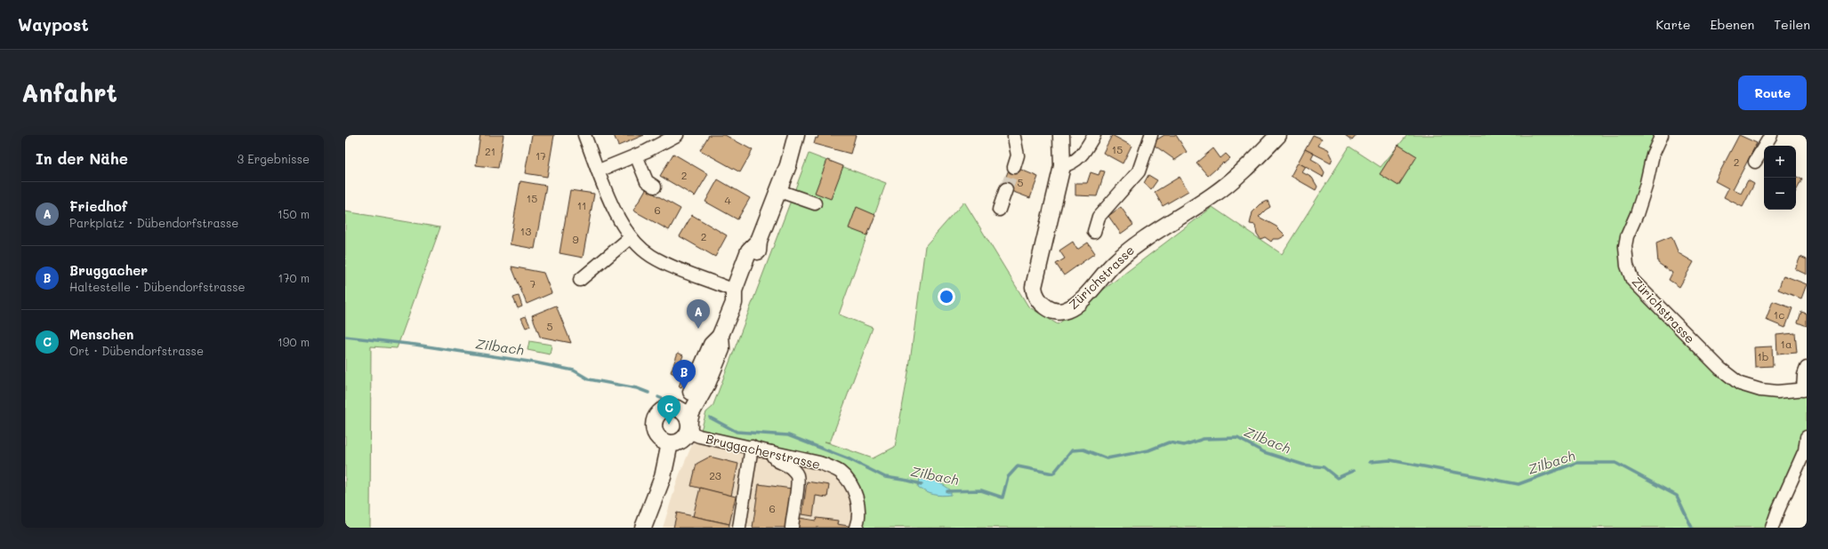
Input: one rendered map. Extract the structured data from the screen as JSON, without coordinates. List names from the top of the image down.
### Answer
{
  "streets": {
    "main road": ["Zürichstrasse"],
    "street": ["Bruggacherstrasse"]
  },
  "water": ["Zilbach"],
  "house_numbers": [
    "15",
    "21",
    "17",
    "2",
    "2",
    "5",
    "15",
    "4",
    "11",
    "6",
    "13",
    "2",
    "9",
    "7",
    "1c",
    "5",
    "1a",
    "1b",
    "23",
    "6"
  ],
  "page": {
    "header": "Waypost",
    "nav": ["Karte", "Ebenen", "Teilen"],
    "buttons": "Route",
    "title": "Anfahrt",
    "heading": ["In der Nähe", "3 Ergebnisse"],
    "map_buttons": ["+", "−"],
    "list": [
      {
        "mark": "A",
        "name": "Friedhof",
        "note": "Parkplatz · Dübendorfstrasse",
        "value": "150 m"
      },
      {
        "mark": "B",
        "name": "Bruggacher",
        "note": "Haltestelle · Dübendorfstrasse",
        "value": "170 m"
      },
      {
        "mark": "C",
        "name": "Menschen",
        "note": "Ort · Dübendorfstrasse",
        "value": "190 m"
      }
    ],
    "pins": ["A", "B", "C"]
  }
}
